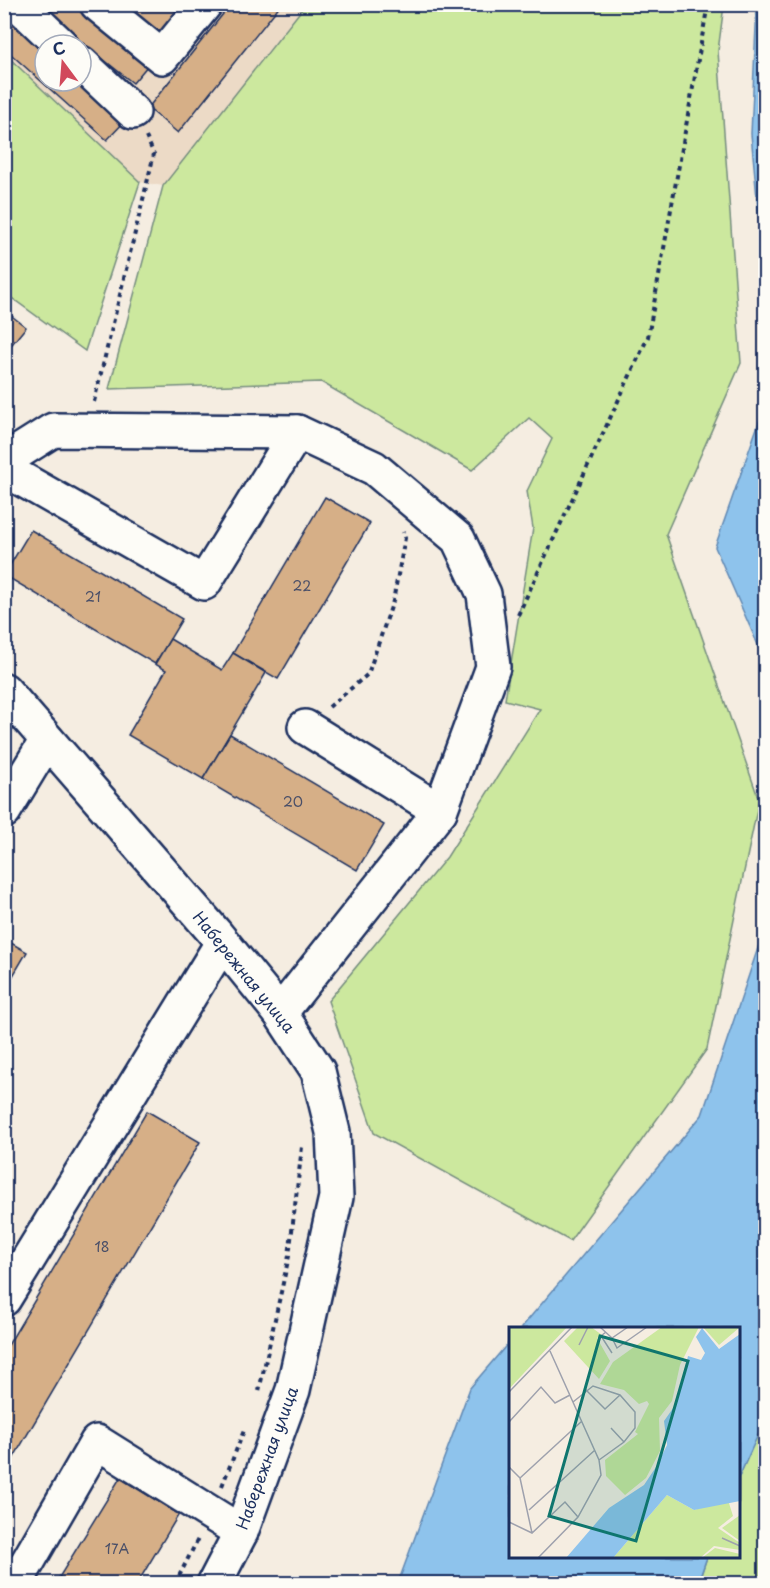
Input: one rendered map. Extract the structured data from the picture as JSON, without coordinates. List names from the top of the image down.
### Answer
{
  "streets": {
    "street": ["Набережная улица"]
  },
  "house_numbers": [
    "22",
    "21",
    "20",
    "18",
    "17А"
  ],
  "north": "top"
}
